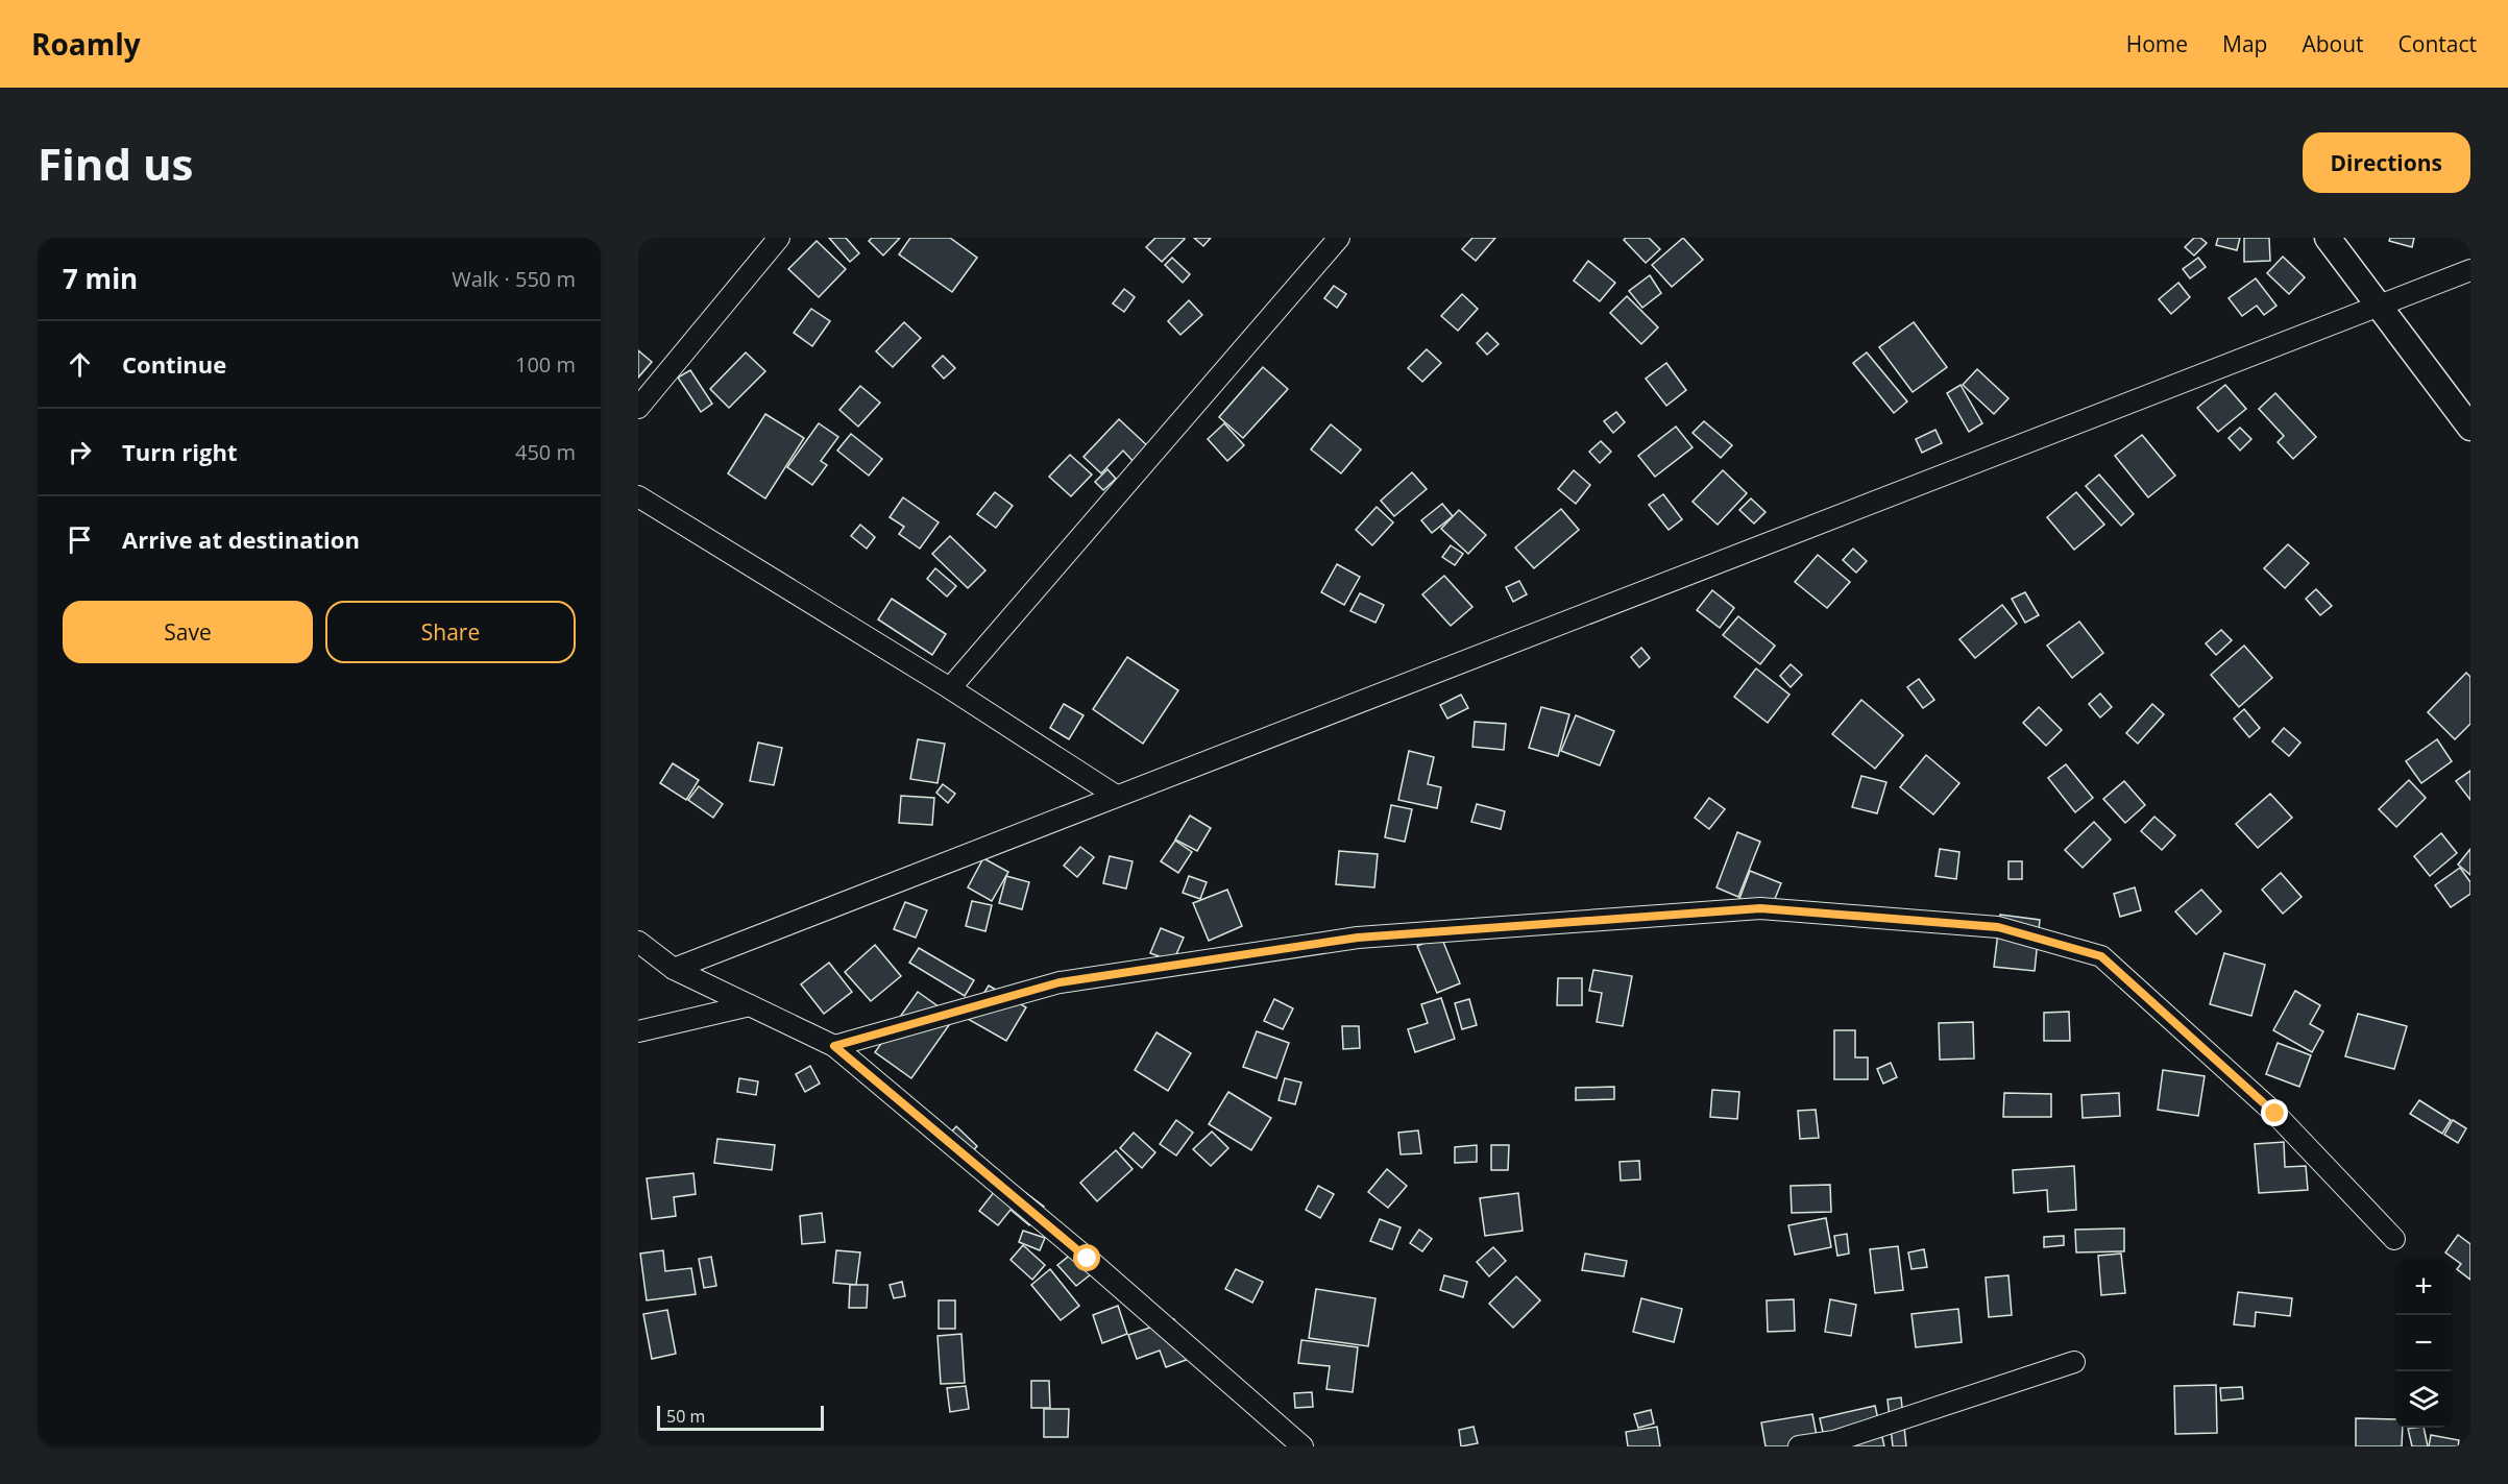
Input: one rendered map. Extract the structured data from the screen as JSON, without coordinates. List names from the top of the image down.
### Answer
{
  "scale_bar": "50 m",
  "page": {
    "header": "Roamly",
    "nav": [
      "Home",
      "Map",
      "About",
      "Contact"
    ],
    "buttons": [
      "Directions",
      ["Save", "Share"]
    ],
    "title": "Find us",
    "heading": ["7 min", "Walk · 550 m"],
    "list": [
      ["Continue", "100 m"],
      ["Turn right", "450 m"],
      "Arrive at destination"
    ],
    "map_buttons": ["+", "−"],
    "scale": "50 m"
  }
}
